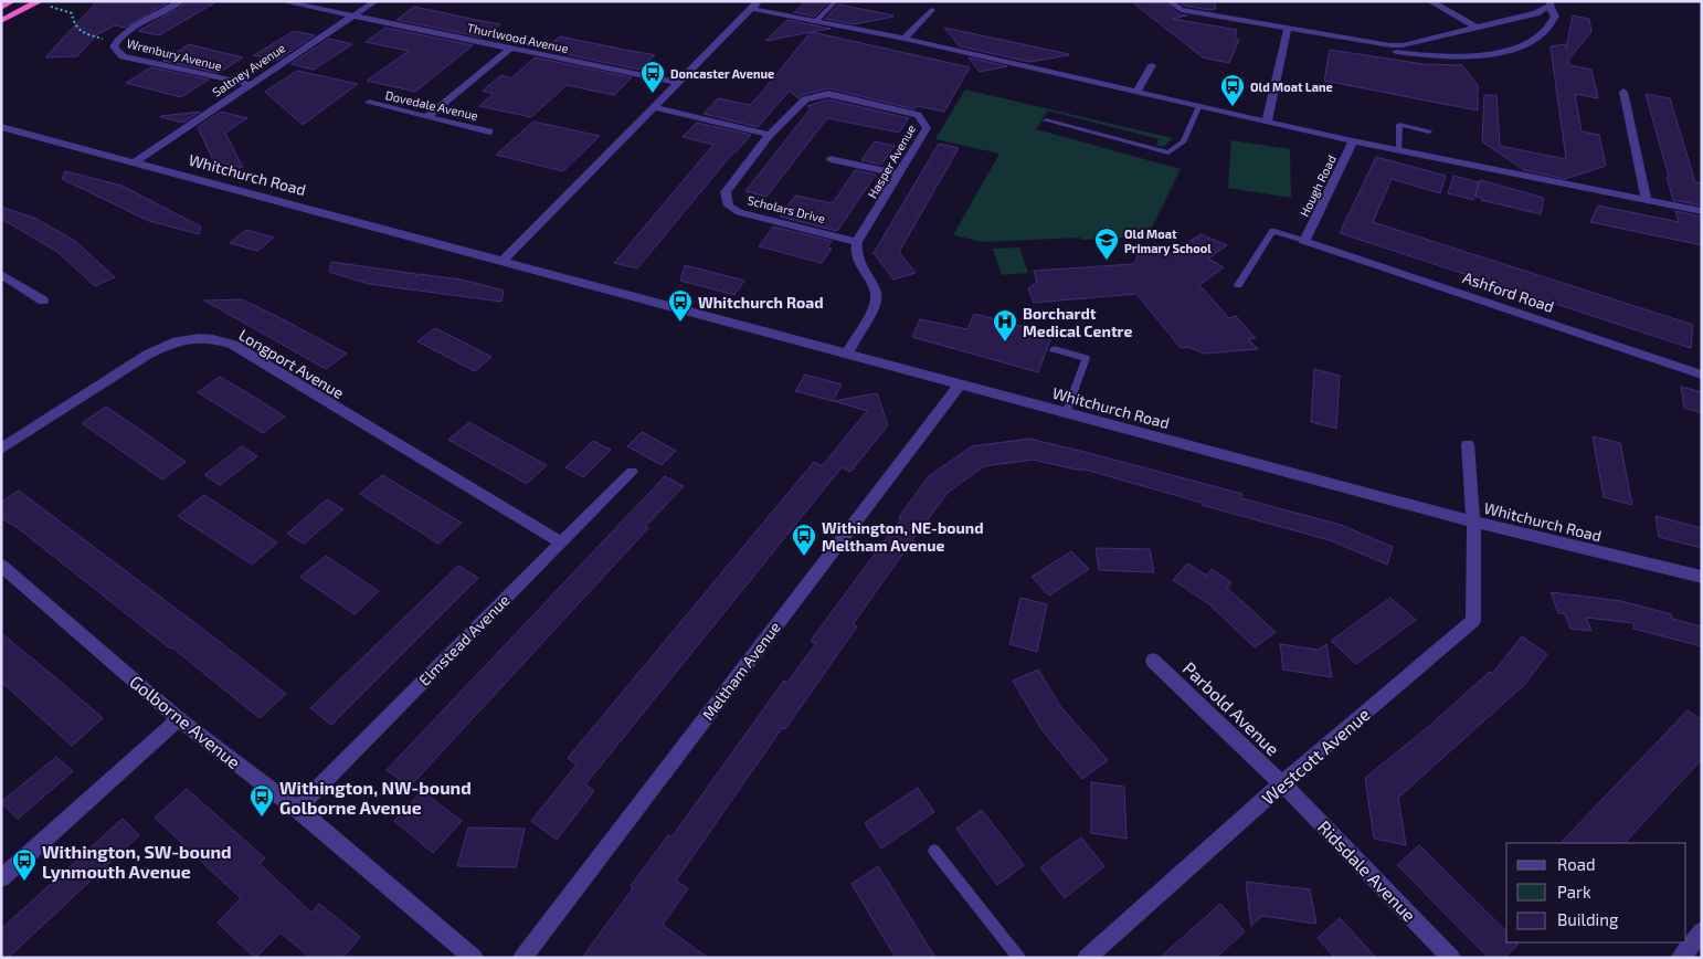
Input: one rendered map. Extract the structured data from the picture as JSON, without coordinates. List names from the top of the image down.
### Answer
{
  "streets": {
    "street": [
      "Thurlwood Avenue",
      "Wrenbury Avenue",
      "Saltney Avenue",
      "Dovedale Avenue",
      "Hasper Avenue",
      "Whitchurch Road",
      "Hough Road",
      "Scholars Drive",
      "Ashford Road",
      "Longport Avenue",
      "Elmstead Avenue",
      "Meltham Avenue",
      "Parbold Avenue",
      "Golborne Avenue",
      "Westcott Avenue",
      "Ridsdale Avenue"
    ]
  },
  "crossings": [
    ["Thurlwood Avenue", "Saltney Avenue"],
    ["Wrenbury Avenue", "Saltney Avenue"],
    ["Saltney Avenue", "Whitchurch Road"],
    ["Hasper Avenue", "Scholars Drive"],
    ["Whitchurch Road", "Meltham Avenue"],
    ["Whitchurch Road", "Westcott Avenue"],
    ["Hough Road", "Ashford Road"],
    ["Longport Avenue", "Elmstead Avenue"],
    ["Elmstead Avenue", "Golborne Avenue"],
    ["Parbold Avenue", "Westcott Avenue"],
    ["Parbold Avenue", "Ridsdale Avenue"],
    ["Westcott Avenue", "Ridsdale Avenue"]
  ],
  "places": {
    "bus stop": [
      "Doncaster Avenue",
      "Old Moat Lane",
      "Whitchurch Road",
      "Withington, NE-bound Meltham Avenue",
      "Withington, NW-bound Golborne Avenue",
      "Withington, SW-bound Lynmouth Avenue"
    ],
    "school or university": ["Old Moat Primary School"],
    "hospital": ["Borchardt Medical Centre"]
  },
  "legend": ["Road", "Park", "Building"]
}
